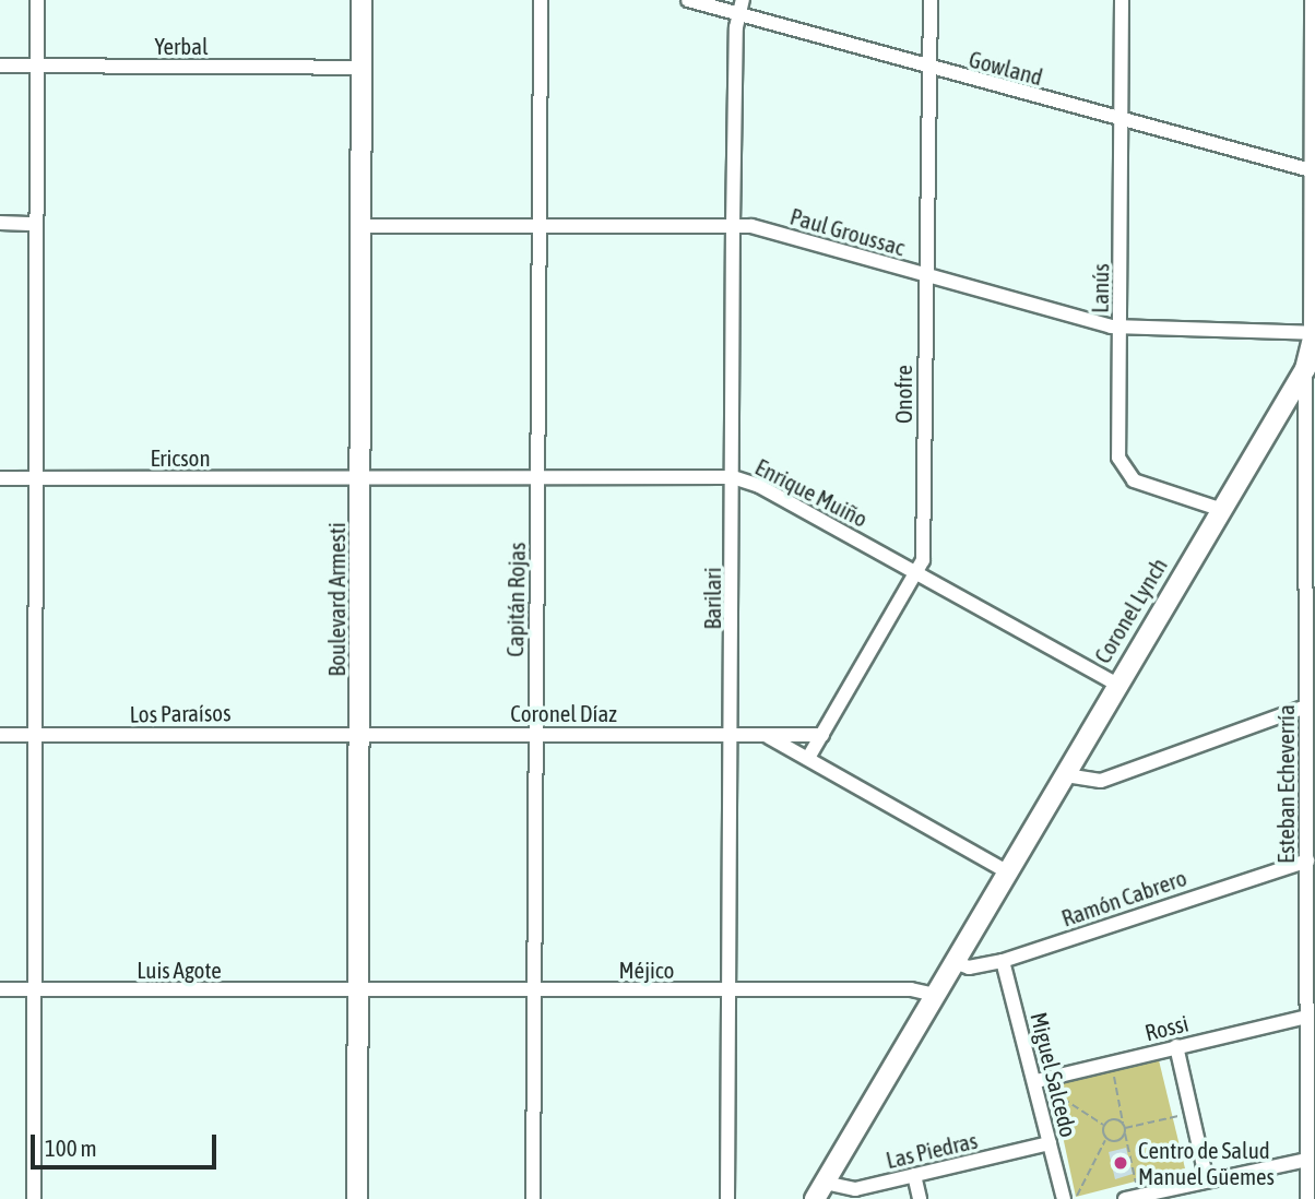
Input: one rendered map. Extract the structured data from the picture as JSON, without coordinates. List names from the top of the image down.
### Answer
{
  "streets": {
    "street": [
      "Yerbal",
      "Gowland",
      "Paul Groussac",
      "Lanús",
      "Onofre",
      "Ericson",
      "Enrique Muiño",
      "Barilari",
      "Boulevard Armesti",
      "Capitán Rojas",
      "Coronel Lynch",
      "Los Paraísos",
      "Coronel Díaz",
      "Esteban Echeverría",
      "Ramón Cabrero",
      "Luis Agote",
      "Méjico",
      "Rossi",
      "Miguel Salcedo",
      "Las Piedras"
    ]
  },
  "crossings": [
    ["Yerbal", "Boulevard Armesti"],
    ["Gowland", "Lanús"],
    ["Gowland", "Onofre"],
    ["Gowland", "Barilari"],
    ["Gowland", "Coronel Lynch"],
    ["Paul Groussac", "Lanús"],
    ["Paul Groussac", "Onofre"],
    ["Paul Groussac", "Barilari"],
    ["Paul Groussac", "Boulevard Armesti"],
    ["Paul Groussac", "Capitán Rojas"],
    ["Paul Groussac", "Coronel Lynch"],
    ["Lanús", "Coronel Lynch"],
    ["Onofre", "Enrique Muiño"],
    ["Onofre", "Coronel Díaz"],
    ["Ericson", "Enrique Muiño"],
    ["Ericson", "Boulevard Armesti"],
    ["Enrique Muiño", "Barilari"],
    ["Enrique Muiño", "Boulevard Armesti"],
    ["Enrique Muiño", "Capitán Rojas"],
    ["Enrique Muiño", "Coronel Lynch"],
    ["Barilari", "Coronel Díaz"],
    ["Barilari", "Méjico"],
    ["Boulevard Armesti", "Los Paraísos"],
    ["Boulevard Armesti", "Coronel Díaz"],
    ["Boulevard Armesti", "Luis Agote"],
    ["Boulevard Armesti", "Méjico"],
    ["Capitán Rojas", "Coronel Díaz"],
    ["Capitán Rojas", "Méjico"],
    ["Coronel Lynch", "Coronel Díaz"],
    ["Coronel Lynch", "Esteban Echeverría"],
    ["Coronel Lynch", "Ramón Cabrero"],
    ["Coronel Lynch", "Méjico"],
    ["Coronel Lynch", "Las Piedras"],
    ["Los Paraísos", "Coronel Díaz"],
    ["Esteban Echeverría", "Ramón Cabrero"],
    ["Esteban Echeverría", "Rossi"],
    ["Ramón Cabrero", "Miguel Salcedo"],
    ["Luis Agote", "Méjico"],
    ["Rossi", "Miguel Salcedo"],
    ["Miguel Salcedo", "Las Piedras"]
  ],
  "places": ["Centro de Salud Manuel Güemes"],
  "scale_bar": "100 m"
}
